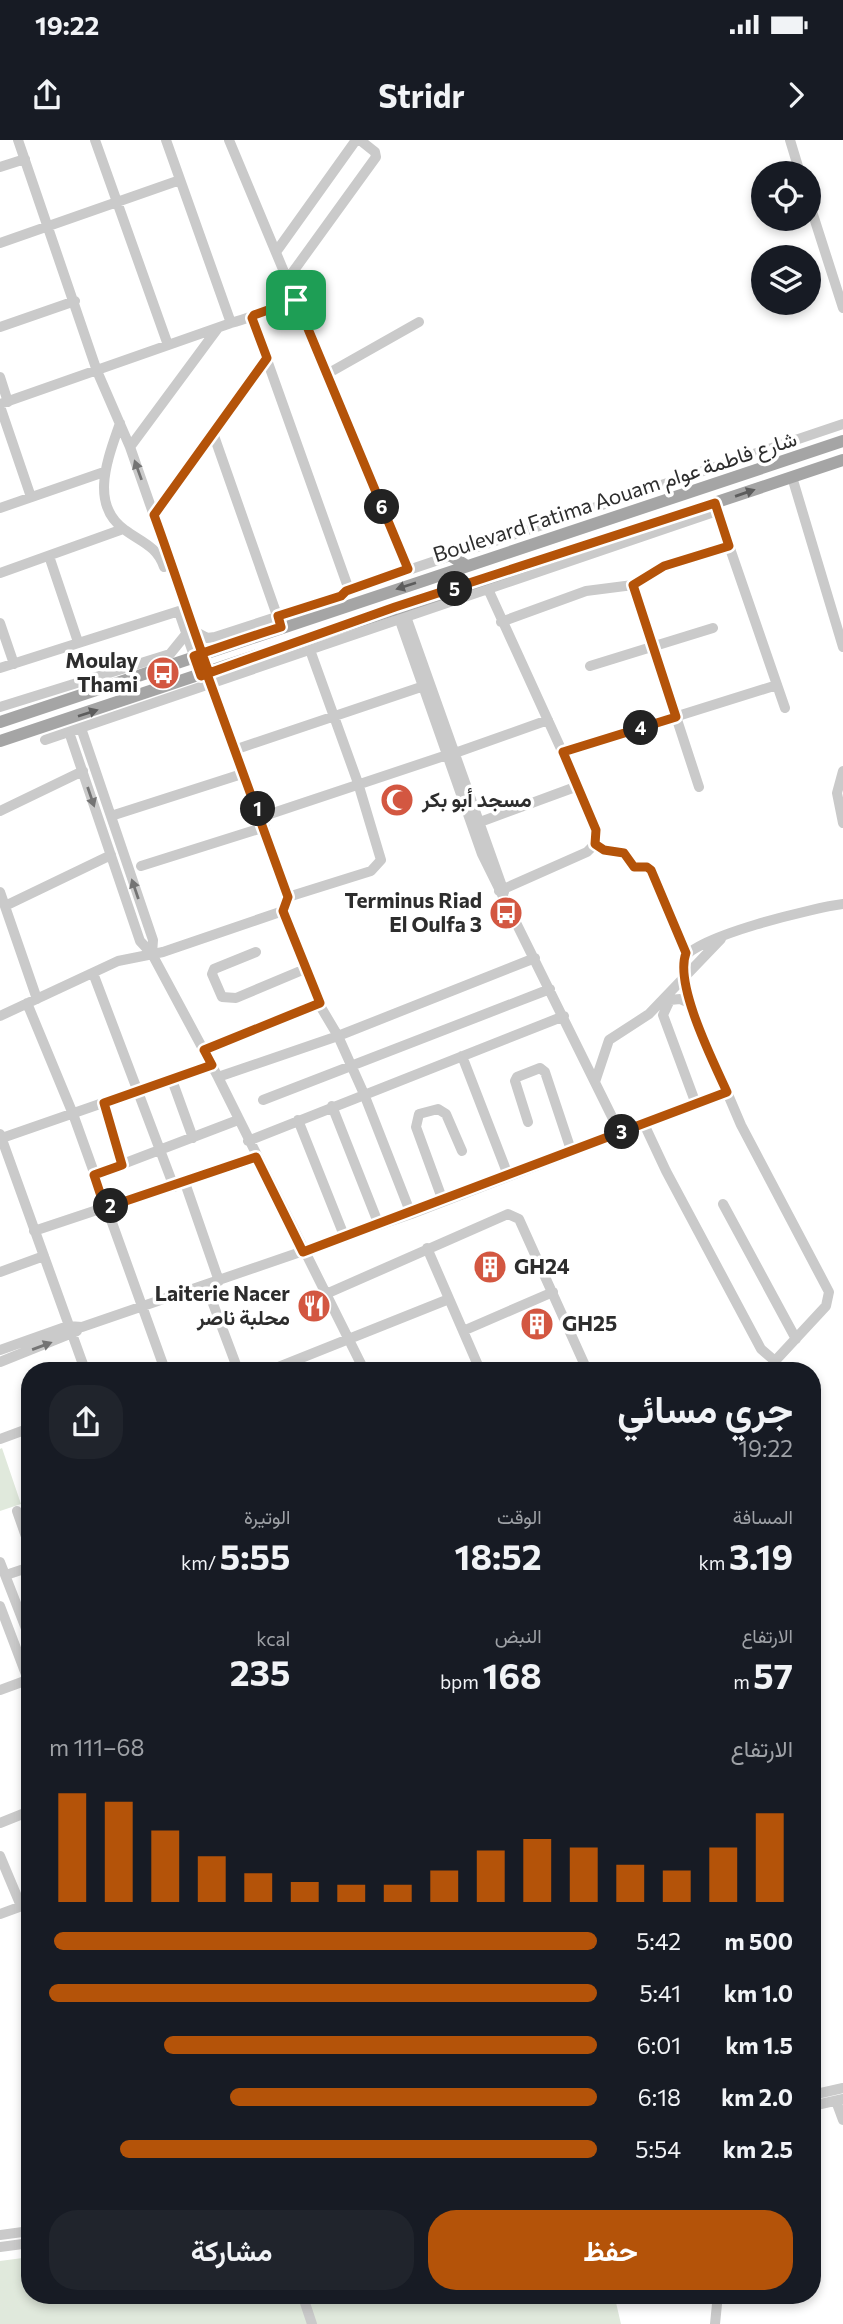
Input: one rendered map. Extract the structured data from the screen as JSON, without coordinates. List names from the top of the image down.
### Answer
{
  "streets": {
    "main road": ["Boulevard Fatima Aouam شارع فاطمة عوام"]
  },
  "places": {
    "bus stop": ["Moulay Thami", "Terminus Riad El Oulfa 3"],
    "mosque": ["مسجد أبو بكر"],
    "building": ["GH24", "GH25"],
    "restaurant": ["Laiterie Nacer محلبة ناصر"]
  },
  "page": {
    "status": "19:22",
    "header": "Stridr",
    "pins": [
      "6",
      "5",
      "4",
      "1",
      "3",
      "2"
    ],
    "heading": ["جري مسائي", "19:22"],
    "stats": [
      ["المسافة", "3.19 km"],
      ["الوقت", "18:52"],
      ["الوتيرة", "5:55 /km"],
      ["الارتفاع", "57 m"],
      ["النبض", "168 bpm"],
      ["kcal", "235"]
    ],
    "chart": ["الارتفاع", "68–111 m"],
    "list": [
      {
        "name": "500 m",
        "note": "5:42"
      },
      {
        "name": "1.0 km",
        "note": "5:41"
      },
      {
        "name": "1.5 km",
        "note": "6:01"
      },
      {
        "name": "2.0 km",
        "note": "6:18"
      },
      {
        "name": "2.5 km",
        "note": "5:54"
      }
    ],
    "buttons": ["حفظ", "مشاركة"]
  }
}
